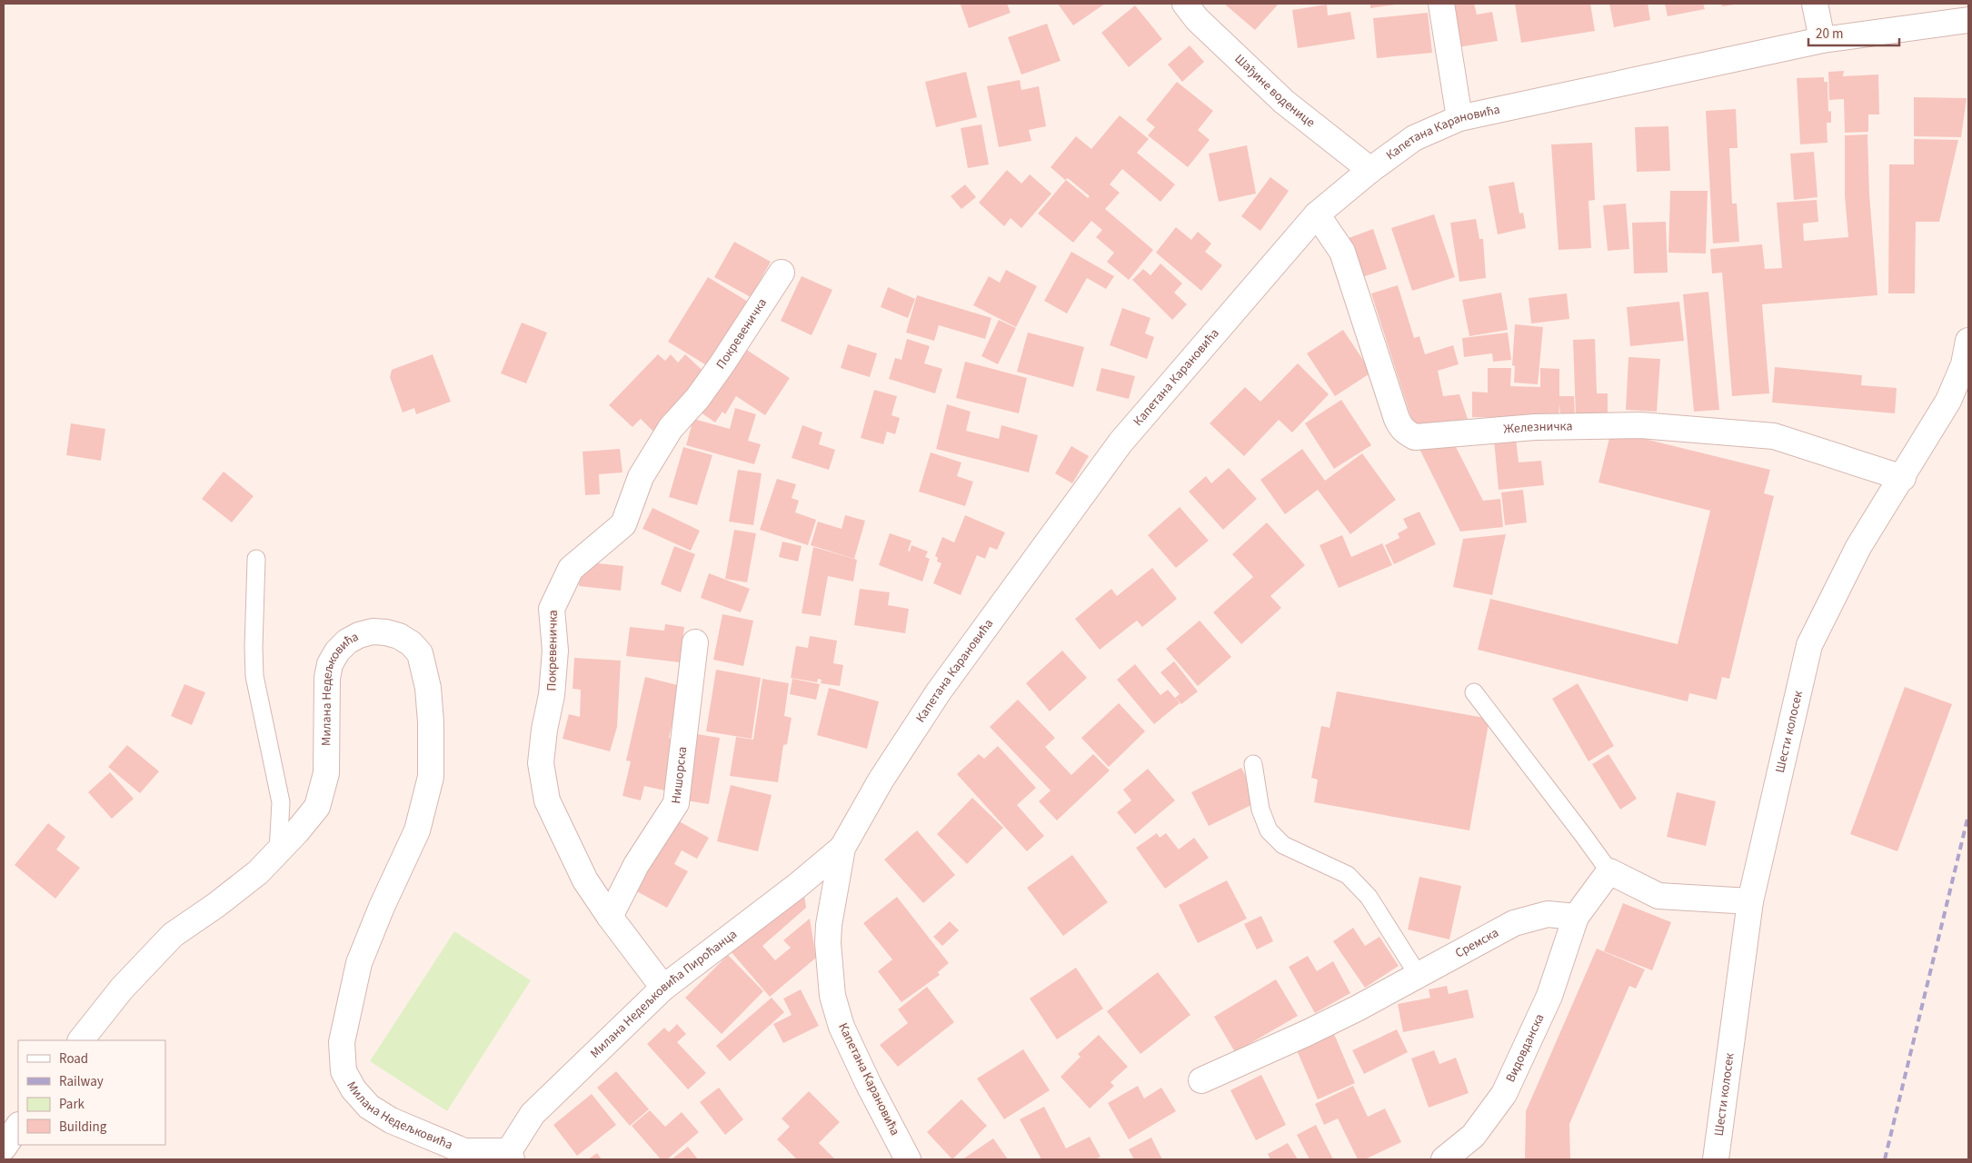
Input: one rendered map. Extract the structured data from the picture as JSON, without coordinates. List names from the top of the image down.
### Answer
{
  "streets": {
    "street": [
      "Шађине воденице",
      "Капетана Карановића",
      "Покревеничка",
      "Железничка",
      "Милана Недељковића",
      "Шести колосек",
      "Нишорска",
      "Сремска",
      "Милана Недељковића Пироћанца",
      "Видовданска"
    ]
  },
  "crossings": [
    ["Шађине воденице", "Капетана Карановића"],
    ["Капетана Карановића", "Железничка"],
    ["Капетана Карановића", "Милана Недељковића Пироћанца"],
    ["Покревеничка", "Нишорска"],
    ["Покревеничка", "Милана Недељковића Пироћанца"],
    ["Железничка", "Шести колосек"],
    ["Милана Недељковића", "Милана Недељковића Пироћанца"],
    ["Сремска", "Видовданска"]
  ],
  "legend": [
    "Road",
    "Railway",
    "Park",
    "Building"
  ],
  "scale_bar": "20 m"
}
